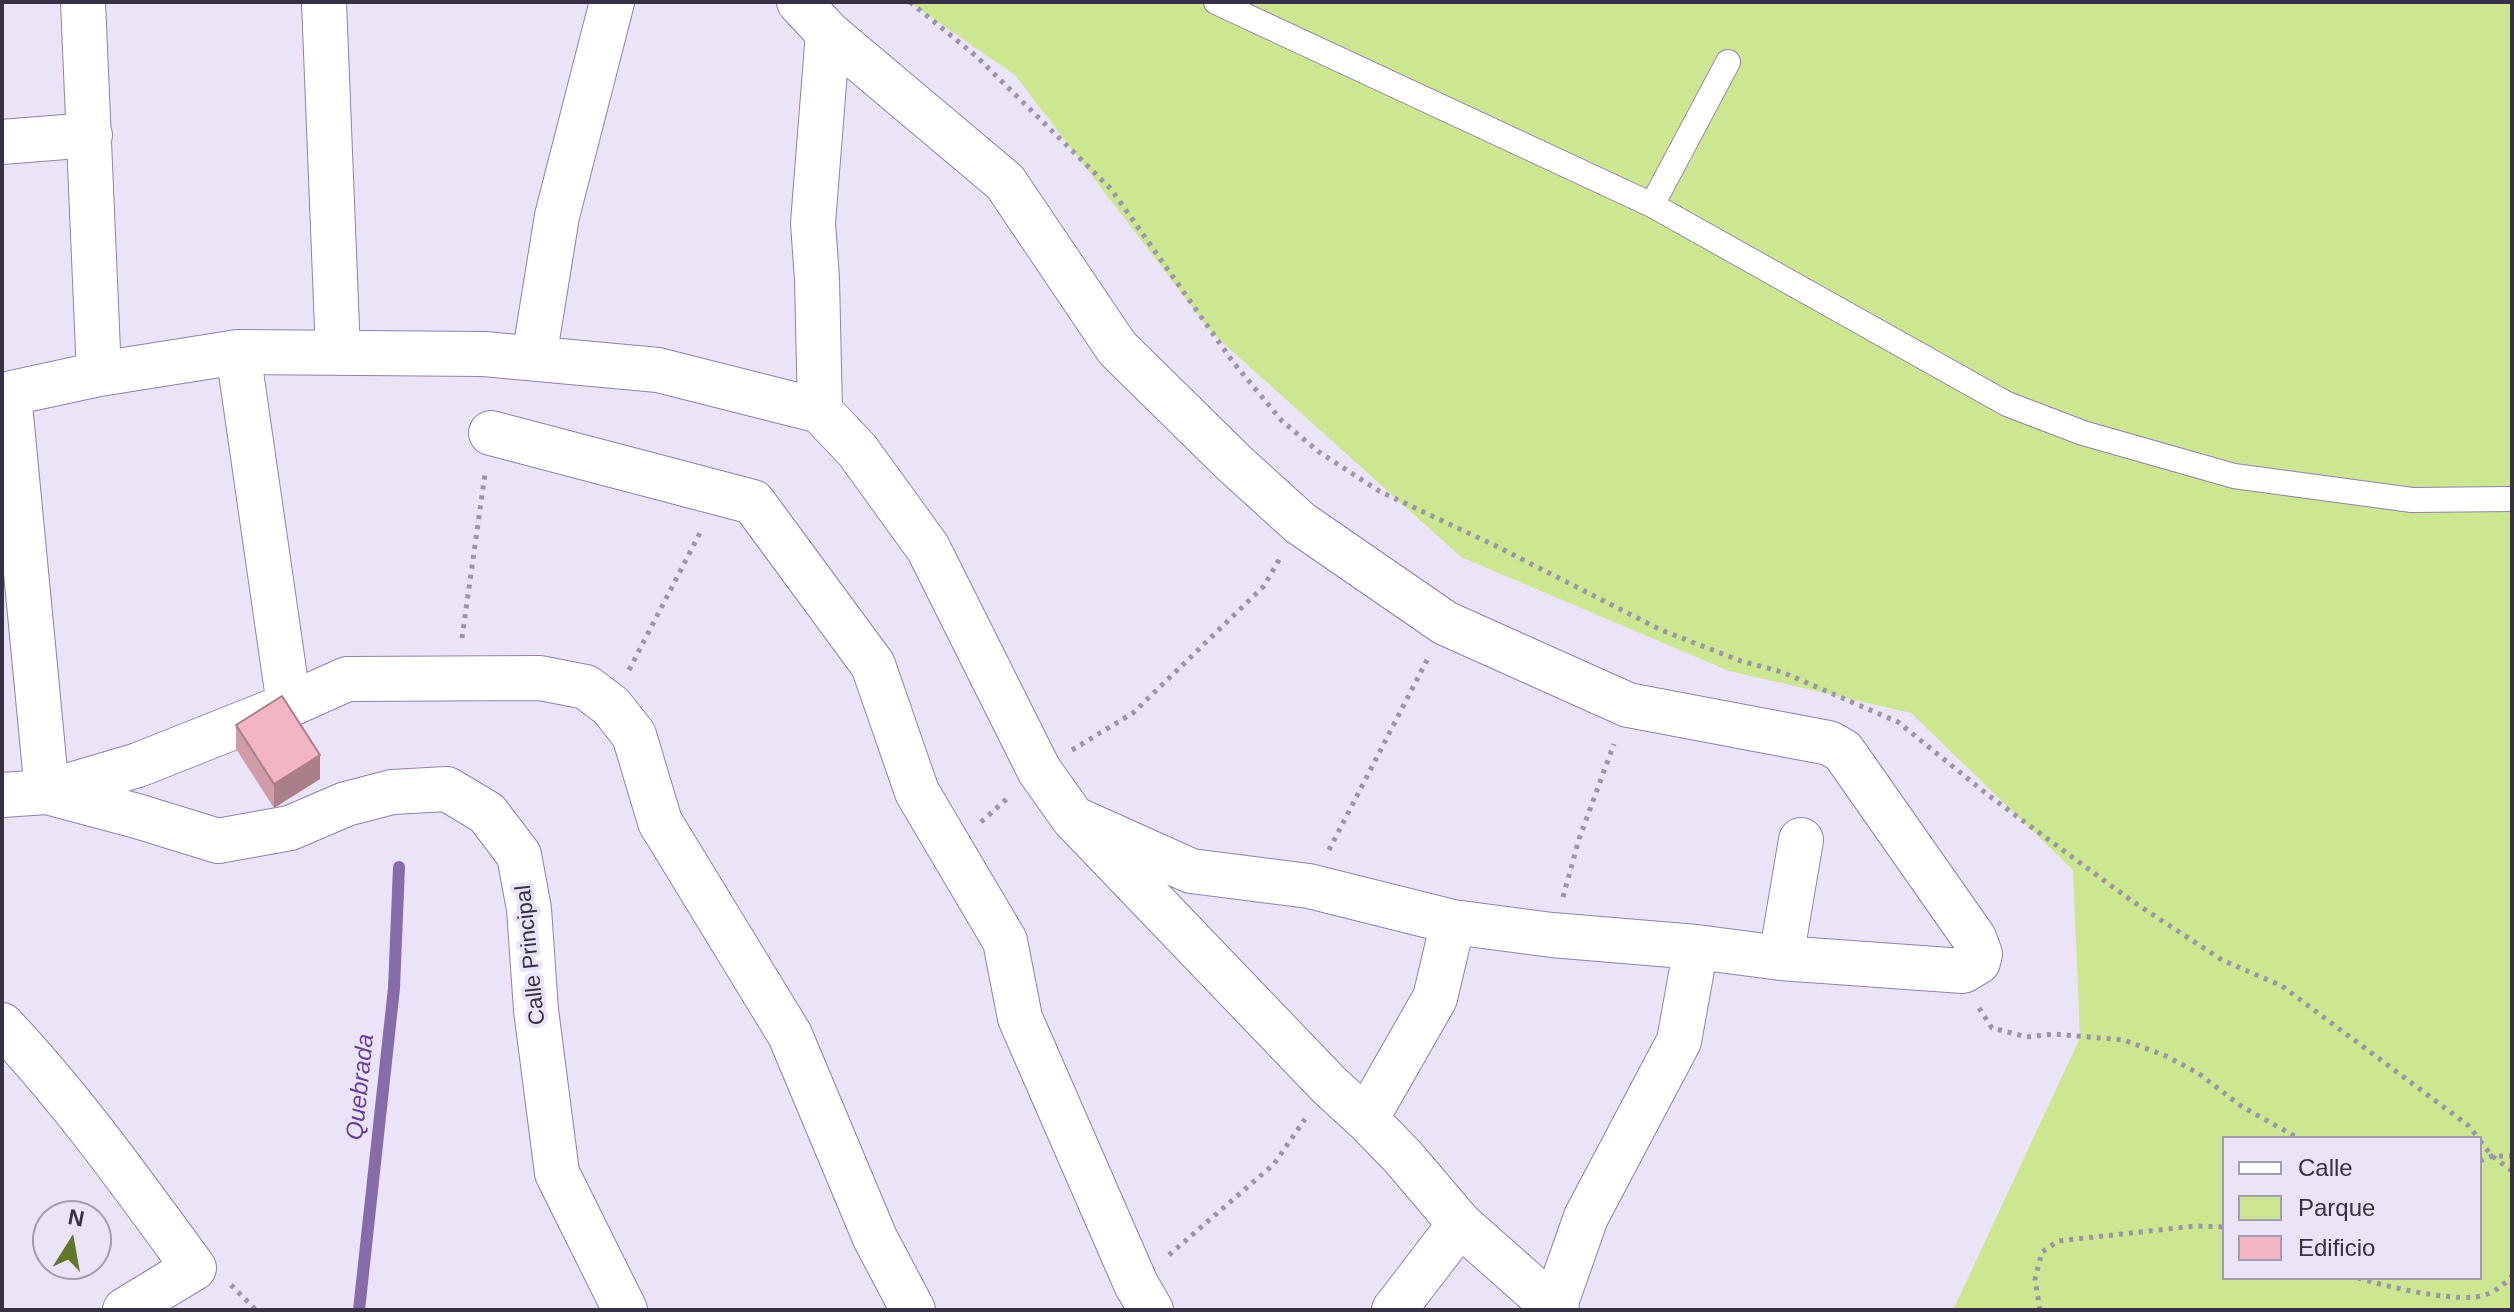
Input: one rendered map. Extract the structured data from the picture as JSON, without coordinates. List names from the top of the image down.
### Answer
{
  "streets": {
    "street": ["Calle Principal"]
  },
  "water": ["Quebrada"],
  "legend": ["Calle", "Parque", "Edificio"],
  "north": "top"
}
